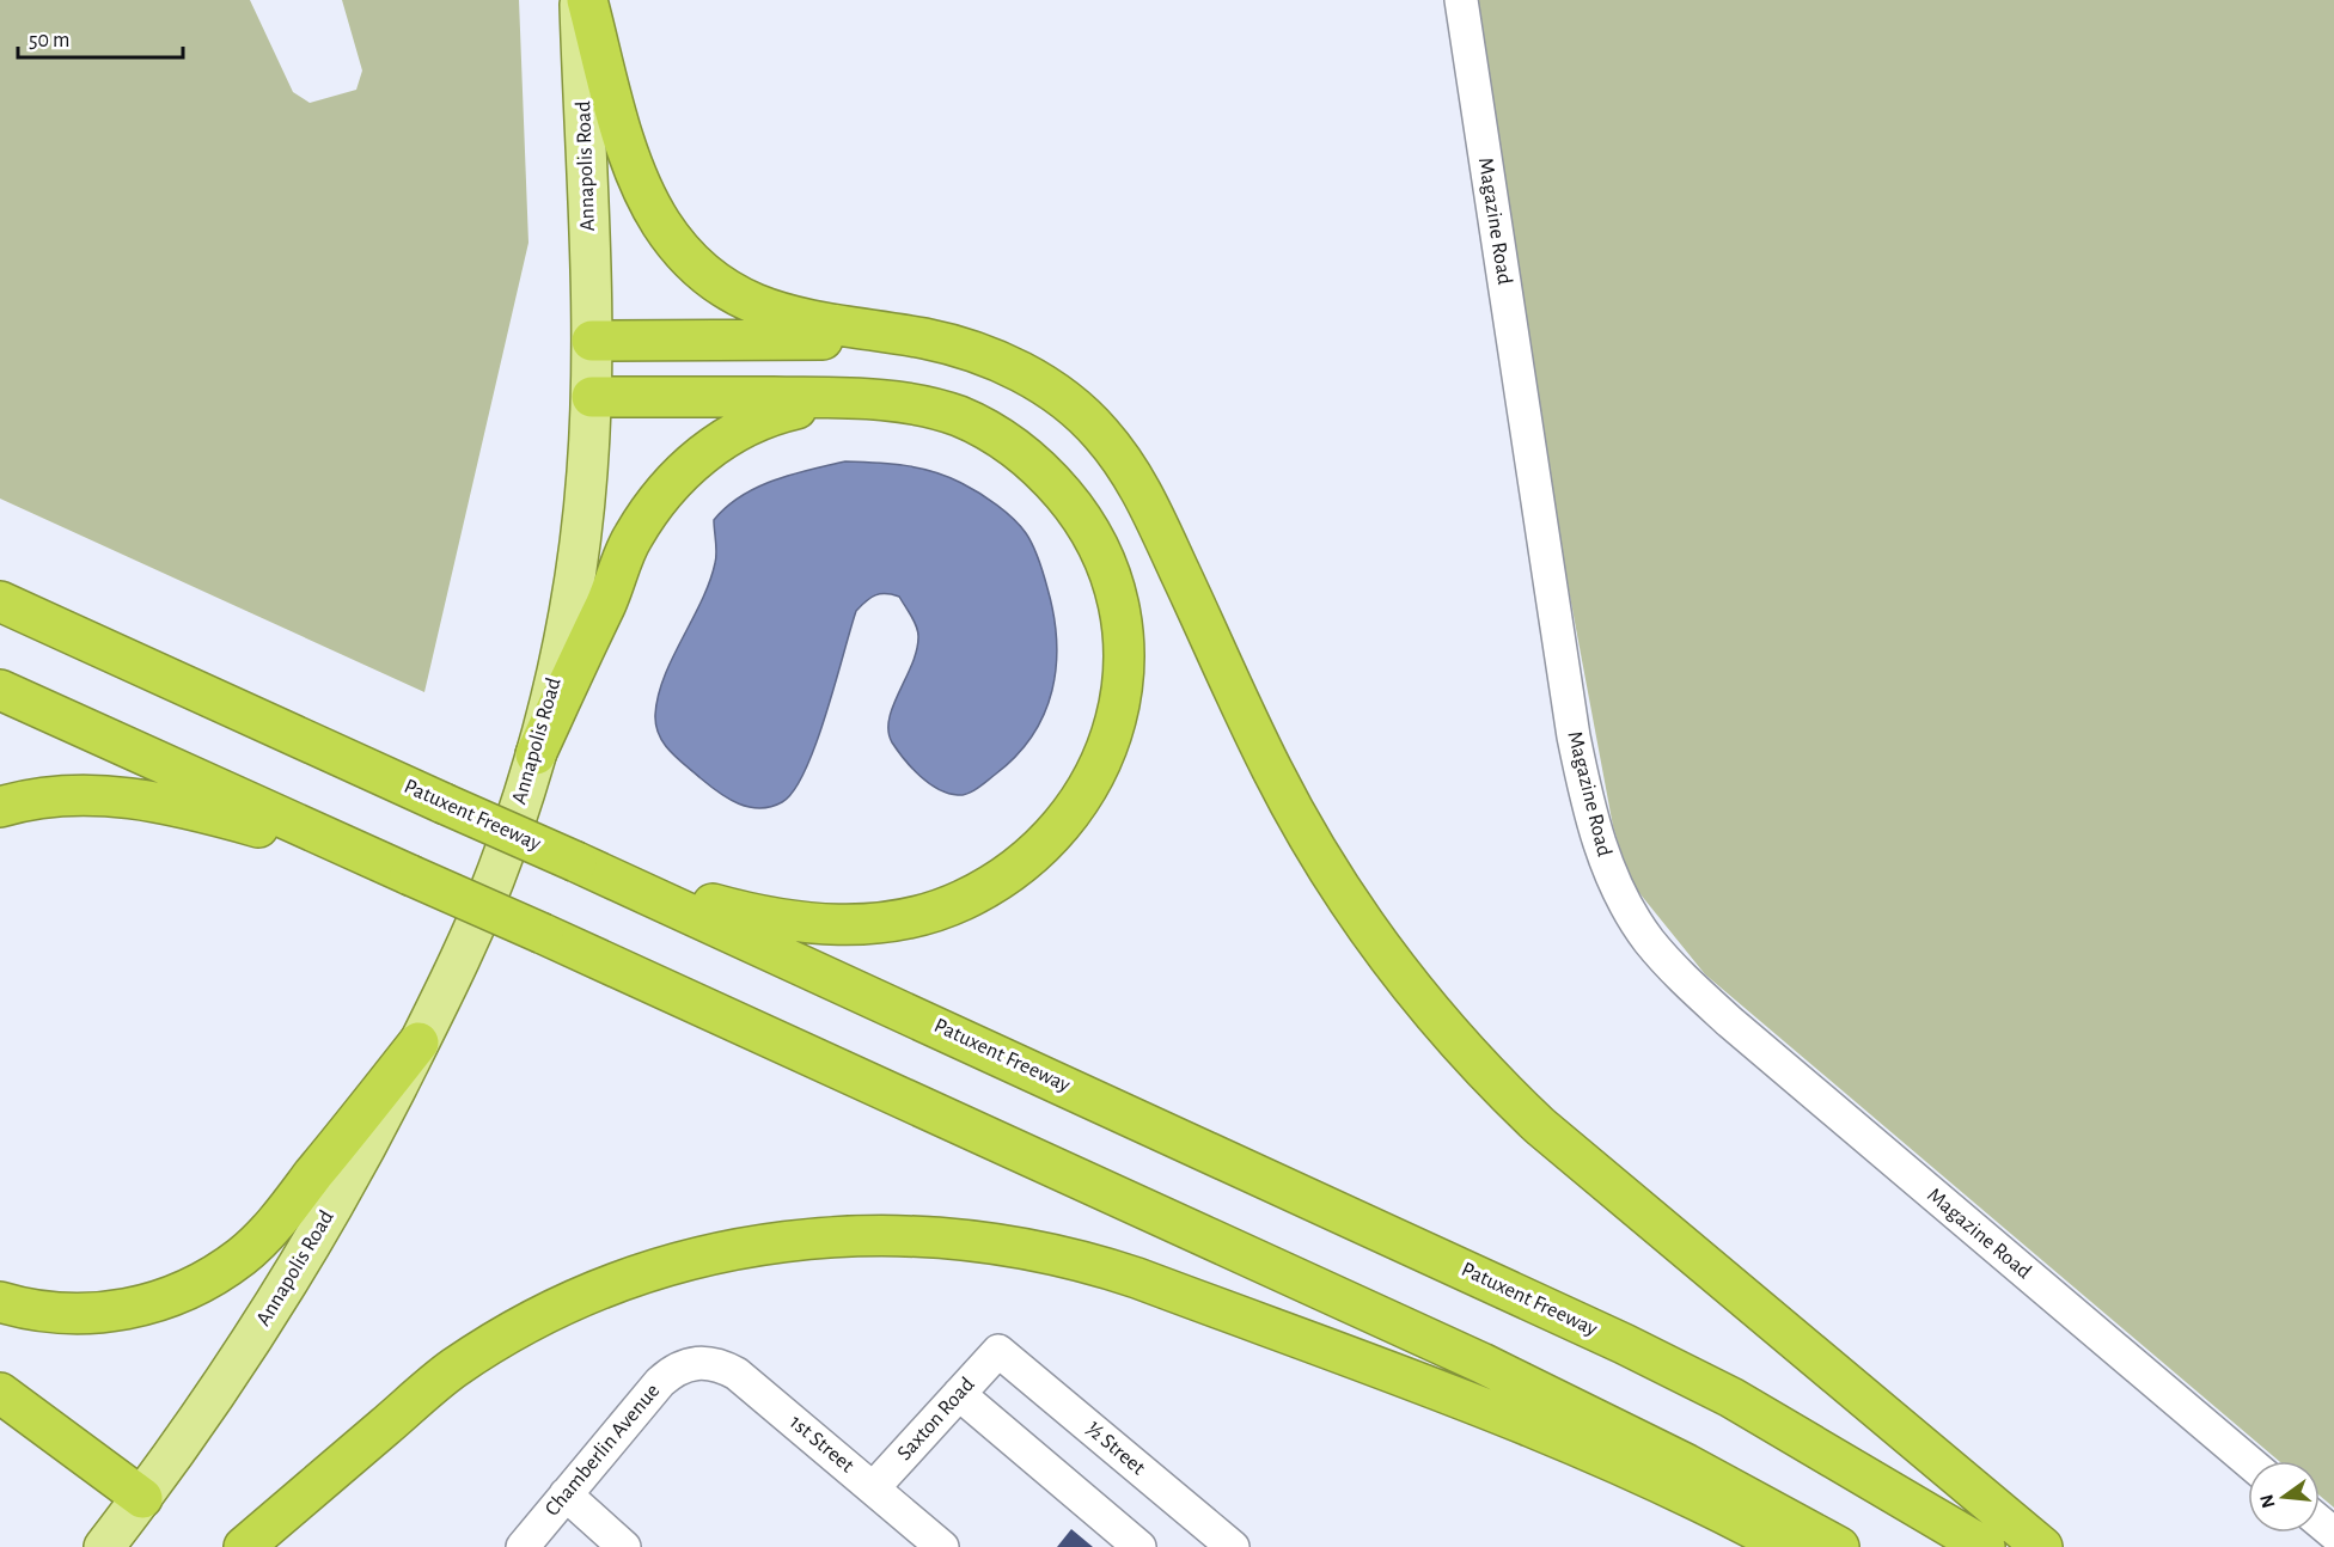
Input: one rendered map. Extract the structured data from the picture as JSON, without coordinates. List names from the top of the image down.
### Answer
{
  "streets": {
    "highway": ["Patuxent Freeway"],
    "main road": ["Annapolis Road"],
    "street": [
      "Magazine Road",
      "Saxton Road",
      "1st Street",
      "½ Street",
      "Chamberlin Avenue"
    ]
  },
  "crossings": [
    ["Saxton Road", "1st Street"],
    ["Saxton Road", "½ Street"],
    ["1st Street", "Chamberlin Avenue"]
  ],
  "scale_bar": "50 m",
  "north": "left"
}
